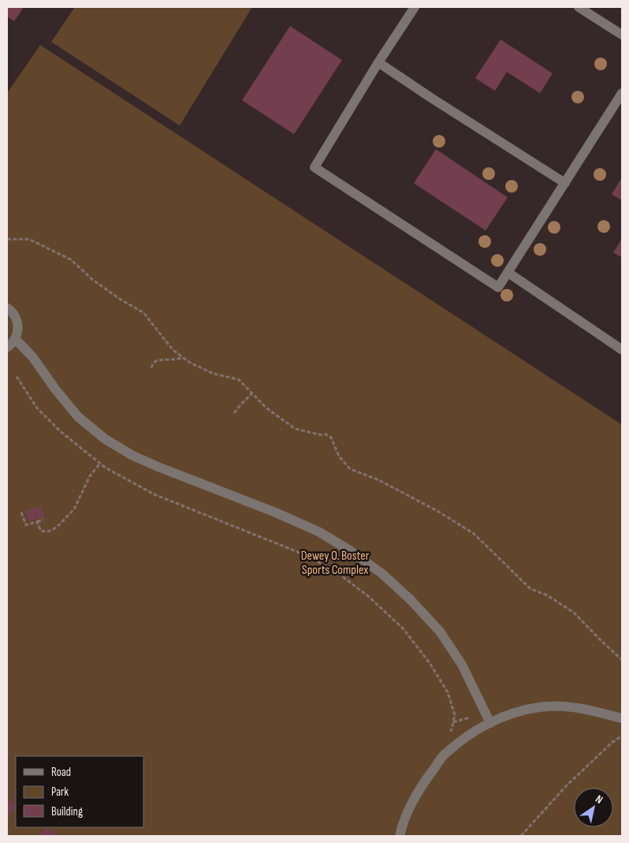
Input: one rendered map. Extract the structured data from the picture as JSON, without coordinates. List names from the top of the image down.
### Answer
{
  "parks": ["Dewey O. Boster Sports Complex"],
  "legend": ["Road", "Park", "Building"],
  "north": "top right"
}
